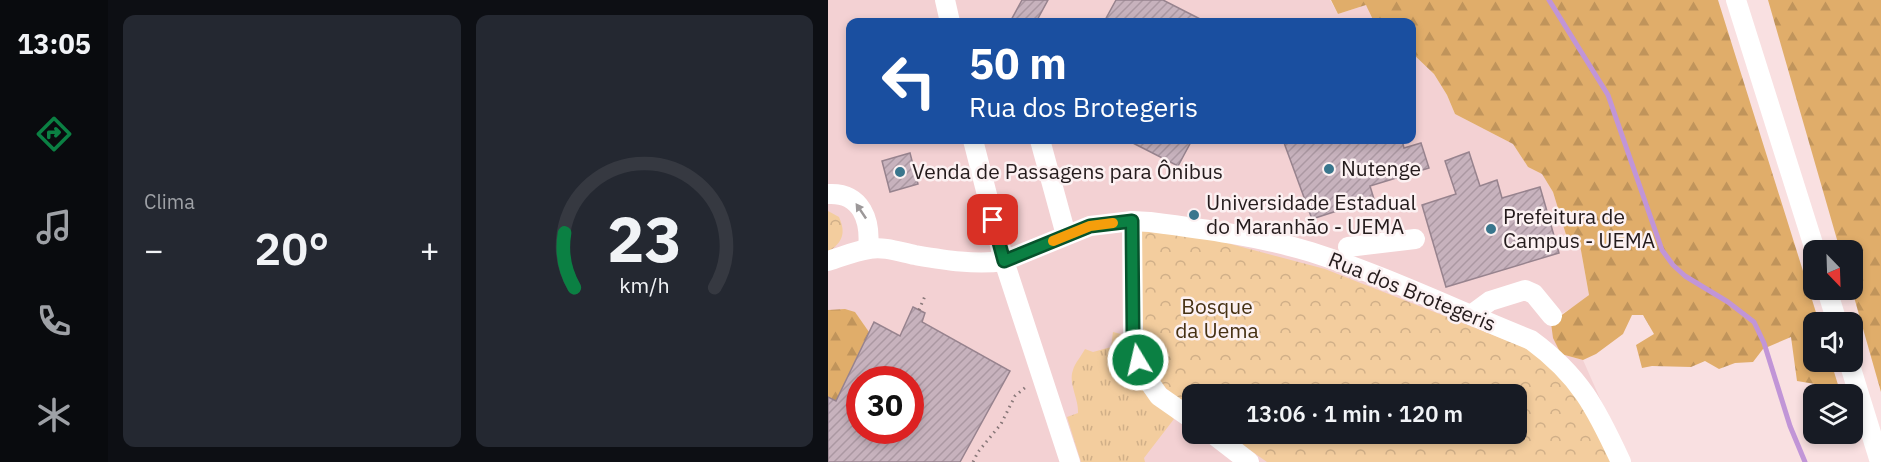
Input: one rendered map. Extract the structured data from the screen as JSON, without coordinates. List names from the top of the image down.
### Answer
{
  "streets": {
    "street": ["Rua dos Brotegeris"]
  },
  "parks": ["Bosque da Uema"],
  "places": [
    "Nutenge",
    "Venda de Passagens para Ônibus",
    "Universidade Estadual do Maranhão - UEMA",
    "Prefeitura de Campus - UEMA"
  ],
  "north": "bottom right",
  "page": {
    "tabs": "13:05",
    "tile": "Clima",
    "turn": ["50 m", "Rua dos Brotegeris"],
    "heat": ["−", "20°", "+"],
    "limit": "30",
    "trip": "13:06 · 1 min · 120 m",
    "gauge": ["23", "km/h"]
  }
}
